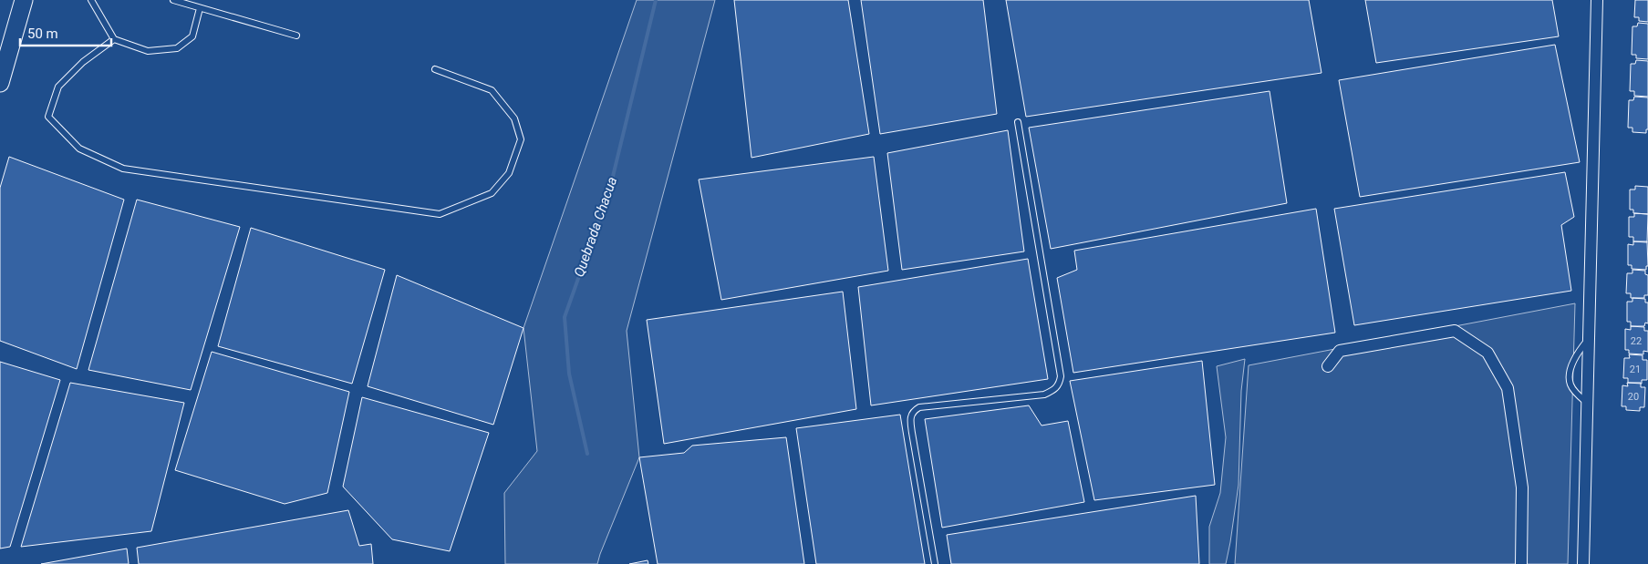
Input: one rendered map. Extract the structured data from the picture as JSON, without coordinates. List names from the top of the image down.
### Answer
{
  "water": ["Quebrada Chacua"],
  "house_numbers": ["22", "21", "20"],
  "scale_bar": "50 m"
}
